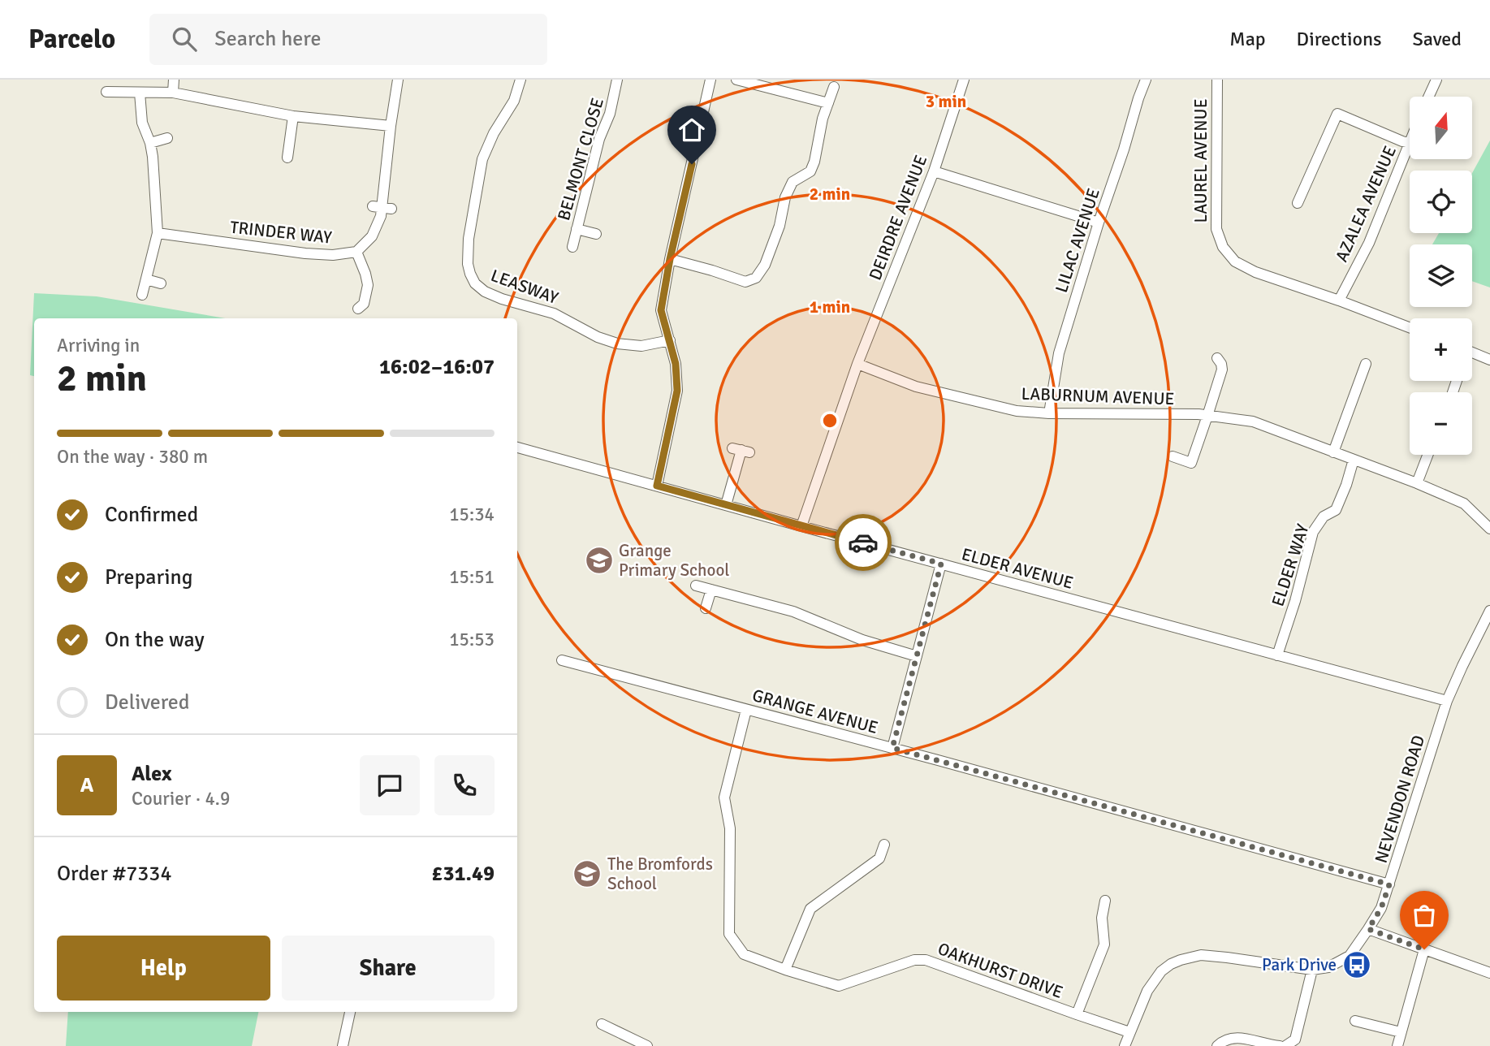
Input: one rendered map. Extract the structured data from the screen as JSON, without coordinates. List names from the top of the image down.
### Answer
{
  "streets": {
    "street": [
      "BELMONT CLOSE",
      "LAUREL AVENUE",
      "AZALEA AVENUE",
      "DEIRDRE AVENUE",
      "TRINDER WAY",
      "LILAC AVENUE",
      "LEASWAY",
      "LABURNUM AVENUE",
      "ELDER WAY",
      "ELDER AVENUE",
      "GRANGE AVENUE",
      "NEVENDON ROAD",
      "OAKHURST DRIVE"
    ]
  },
  "crossings": [
    ["LAUREL AVENUE", "AZALEA AVENUE"],
    ["DEIRDRE AVENUE", "LABURNUM AVENUE"],
    ["DEIRDRE AVENUE", "ELDER AVENUE"],
    ["LILAC AVENUE", "LABURNUM AVENUE"],
    ["LABURNUM AVENUE", "ELDER WAY"],
    ["ELDER WAY", "ELDER AVENUE"],
    ["ELDER AVENUE", "NEVENDON ROAD"],
    ["GRANGE AVENUE", "NEVENDON ROAD"],
    ["GRANGE AVENUE", "OAKHURST DRIVE"],
    ["NEVENDON ROAD", "OAKHURST DRIVE"]
  ],
  "places": {
    "school or university": ["Grange Primary School", "The Bromfords School"],
    "bus stop": ["Park Drive"]
  },
  "north": "top",
  "page": {
    "header": "Parcelo",
    "search": "Search here",
    "nav": ["Map", "Directions", "Saved"],
    "map_buttons": ["+", "−"],
    "heading": ["2 min", "Arriving in", "16:02–16:07"],
    "panel": [
      "Alex",
      "Courier · 4.9",
      "Order #7334",
      "£31.49"
    ],
    "bar": "On the way · 380 m",
    "list": [
      ["Confirmed", "15:34"],
      ["Preparing", "15:51"],
      ["On the way", "15:53"],
      "Delivered"
    ],
    "round": "A",
    "buttons": ["Help", "Share"]
  },
  "rings": ["3 min", "2 min", "1 min"]
}
